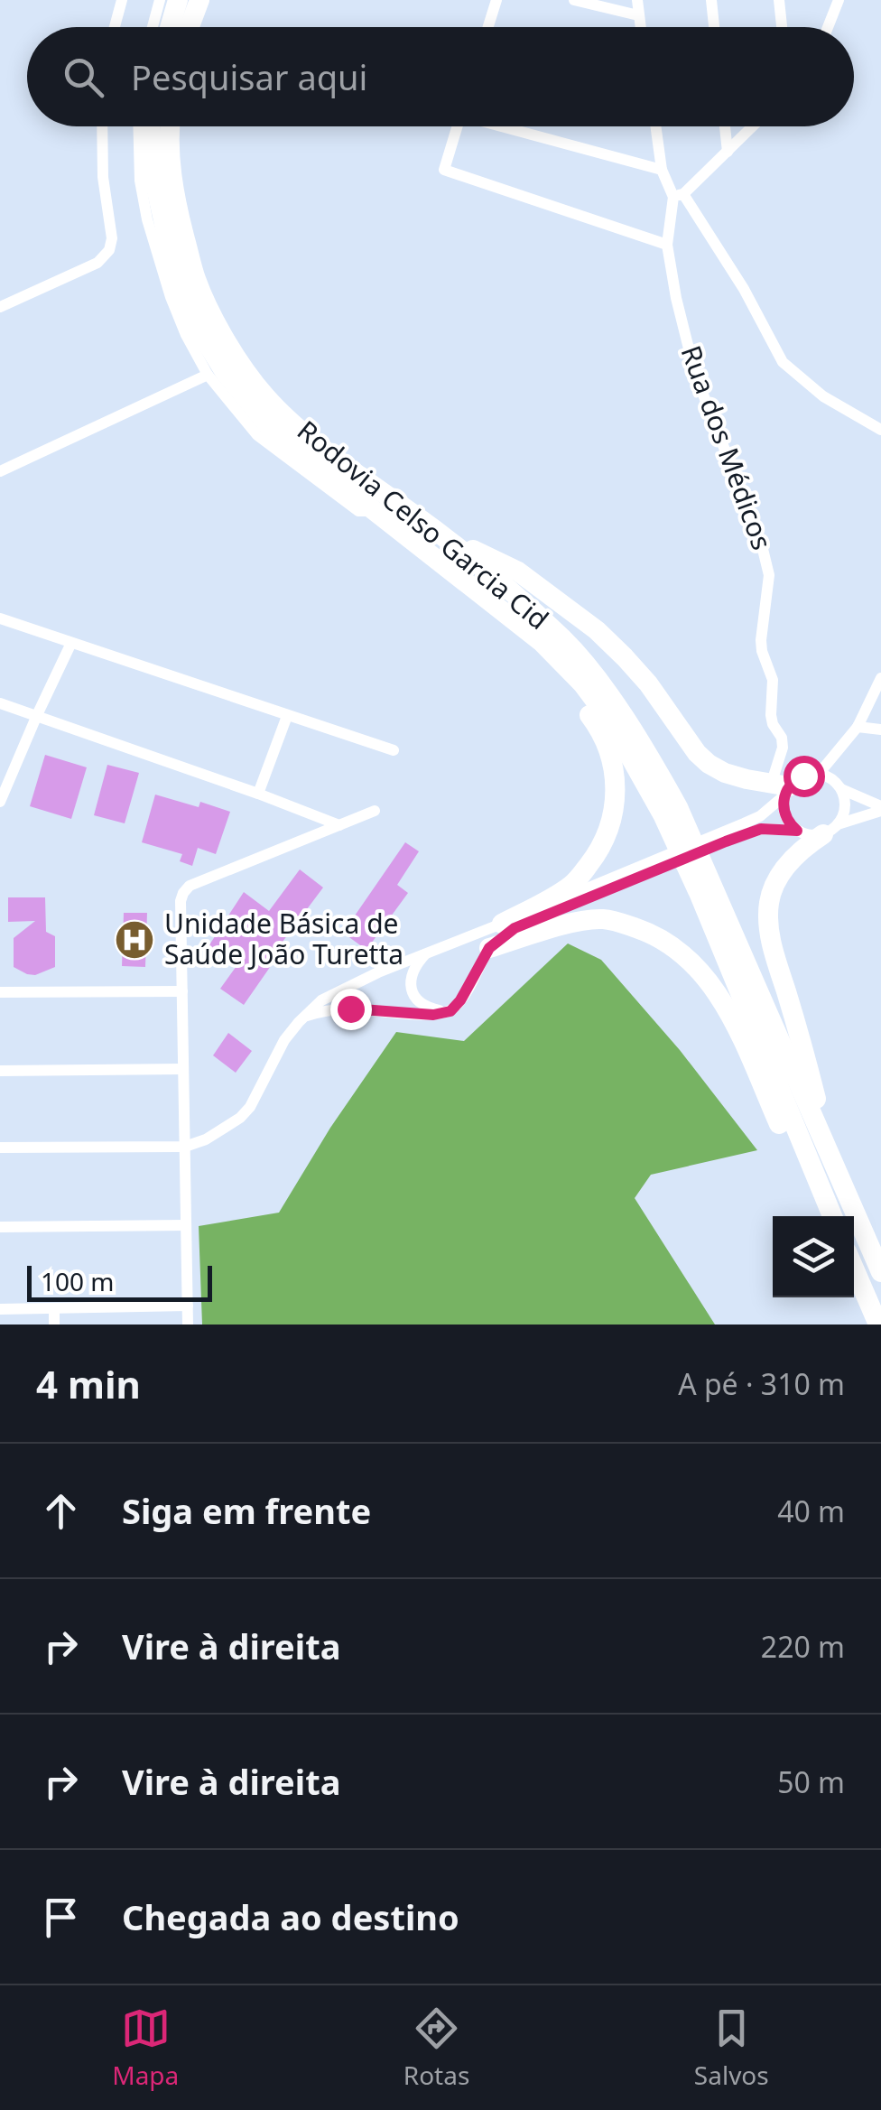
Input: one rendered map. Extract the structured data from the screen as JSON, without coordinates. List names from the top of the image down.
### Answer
{
  "streets": {
    "highway": ["Rodovia Celso Garcia Cid"],
    "street": ["Rua dos Médicos"]
  },
  "places": {
    "hospital": ["Unidade Básica de Saúde João Turetta"]
  },
  "scale_bar": "100 m",
  "page": {
    "search": "Pesquisar aqui",
    "scale": "100 m",
    "heading": ["4 min", "A pé · 310 m"],
    "list": [
      ["Siga em frente", "40 m"],
      ["Vire à direita", "220 m"],
      ["Vire à direita", "50 m"],
      "Chegada ao destino"
    ],
    "nav": ["Mapa", "Rotas", "Salvos"]
  }
}
